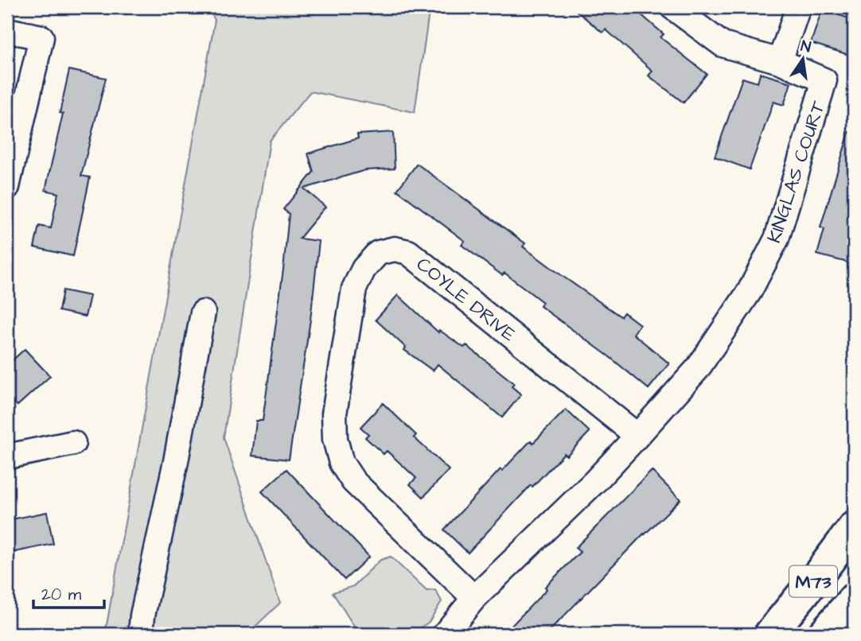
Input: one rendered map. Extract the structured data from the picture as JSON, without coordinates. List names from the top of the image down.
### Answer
{
  "streets": {
    "highway": ["M73"],
    "street": ["KINGLAS COURT", "COYLE DRIVE"]
  },
  "crossings": [
    ["KINGLAS COURT", "COYLE DRIVE"]
  ],
  "scale_bar": "20 m",
  "north": "top"
}
